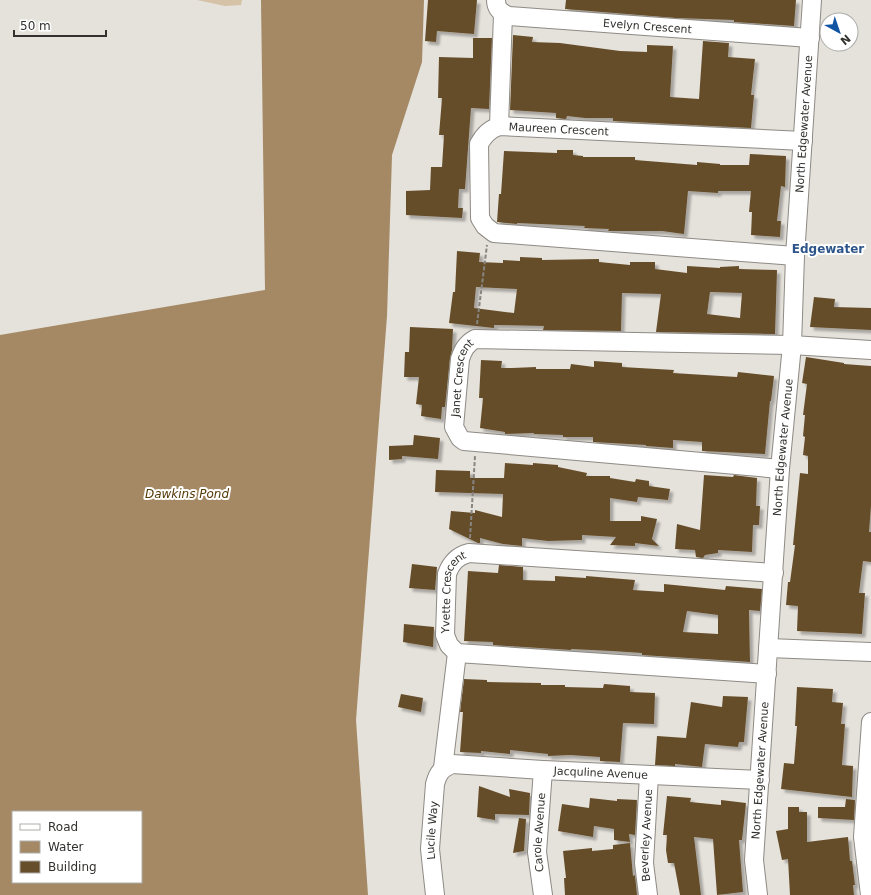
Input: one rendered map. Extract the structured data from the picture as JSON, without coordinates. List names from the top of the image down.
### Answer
{
  "streets": {
    "street": [
      "Evelyn Crescent",
      "North Edgewater Avenue",
      "Maureen Crescent",
      "Janet Crescent",
      "Yvette Crescent",
      "Jacquline Avenue",
      "Lucile Way",
      "Carole Avenue",
      "Beverley Avenue"
    ]
  },
  "crossings": [
    ["Evelyn Crescent", "North Edgewater Avenue"],
    ["North Edgewater Avenue", "Maureen Crescent"],
    ["North Edgewater Avenue", "Janet Crescent"],
    ["North Edgewater Avenue", "Yvette Crescent"],
    ["North Edgewater Avenue", "Jacquline Avenue"],
    ["Jacquline Avenue", "Lucile Way"],
    ["Jacquline Avenue", "Carole Avenue"],
    ["Jacquline Avenue", "Beverley Avenue"]
  ],
  "districts": ["Edgewater"],
  "water": ["Dawkins Pond"],
  "legend": ["Road", "Water", "Building"],
  "scale_bar": "50 m",
  "north": "bottom right"
}
